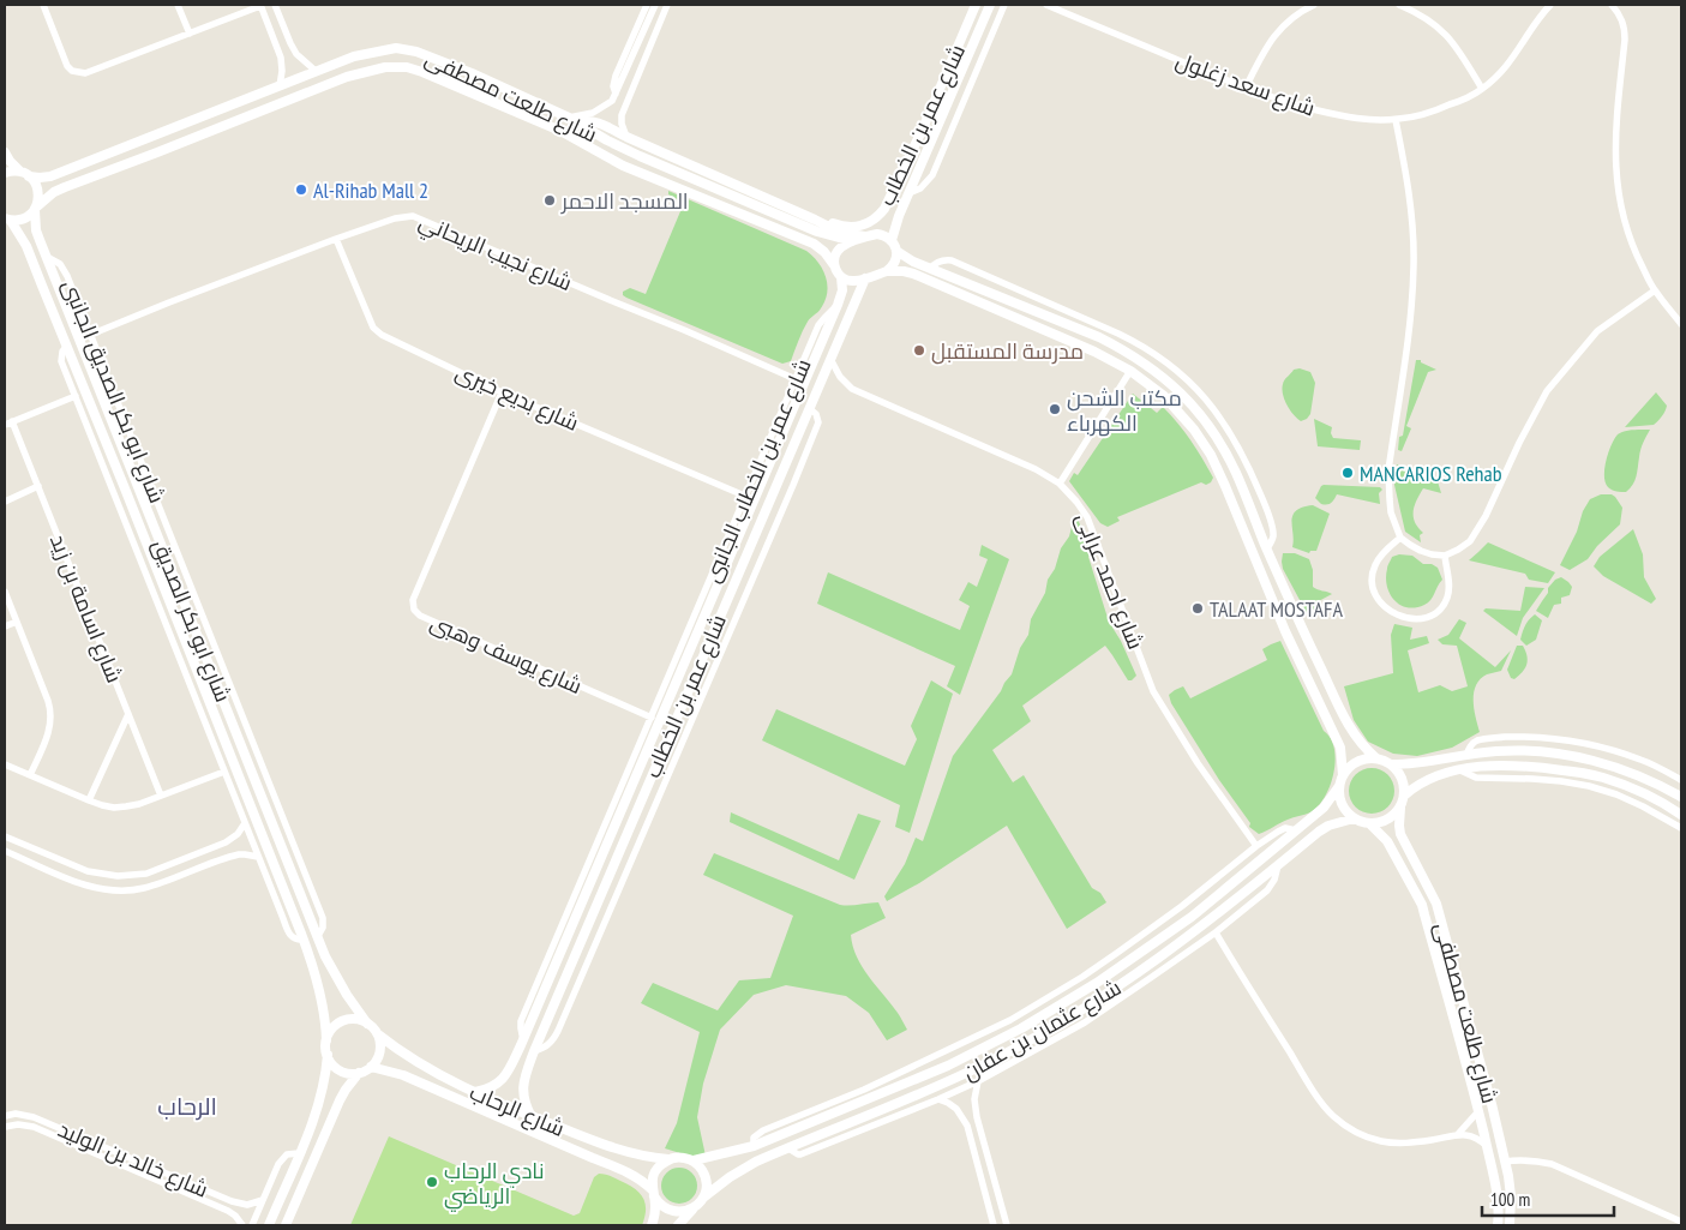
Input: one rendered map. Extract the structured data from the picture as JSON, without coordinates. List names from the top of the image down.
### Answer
{
  "streets": {
    "street": [
      "شارع سعد زغلول",
      "شارع طلعت مصطفى",
      "شارع عمر بن الخطاب",
      "شارع نجيب الريحاني",
      "شارع ابو بكر الصديق الجانبى",
      "شارع بديع خيرى",
      "شارع عمر بن الخطاب الجانبى",
      "شارع احمد عرابى",
      "شارع اسامة بن زيد",
      "شارع ابو بكر الصديق",
      "شارع يوسف وهبى",
      "شارع عثمان بن عفان",
      "شارع الرحاب",
      "شارع خالد بن الوليد"
    ]
  },
  "crossings": [
    ["شارع طلعت مصطفى", "شارع عمر بن الخطاب"],
    ["شارع طلعت مصطفى", "شارع ابو بكر الصديق"],
    ["شارع طلعت مصطفى", "شارع عثمان بن عفان"],
    ["شارع عمر بن الخطاب", "شارع بديع خيرى"],
    ["شارع عمر بن الخطاب", "شارع عمر بن الخطاب الجانبى"],
    ["شارع عمر بن الخطاب", "شارع احمد عرابى"],
    ["شارع عمر بن الخطاب", "شارع الرحاب"],
    ["شارع نجيب الريحاني", "شارع ابو بكر الصديق الجانبى"],
    ["شارع نجيب الريحاني", "شارع بديع خيرى"],
    ["شارع نجيب الريحاني", "شارع عمر بن الخطاب الجانبى"],
    ["شارع ابو بكر الصديق الجانبى", "شارع ابو بكر الصديق"],
    ["شارع بديع خيرى", "شارع عمر بن الخطاب الجانبى"],
    ["شارع بديع خيرى", "شارع يوسف وهبى"],
    ["شارع عمر بن الخطاب الجانبى", "شارع يوسف وهبى"],
    ["شارع ابو بكر الصديق", "شارع الرحاب"],
    ["شارع عثمان بن عفان", "شارع الرحاب"]
  ],
  "districts": ["الرحاب"],
  "places": [
    "Al-Rihab Mall 2",
    "المسجد الاحمر",
    "مدرسة المستقبل",
    "مكتب الشحن الكهرباء",
    "MANCARIOS Rehab",
    "TALAAT MOSTAFA",
    "نادي الرحاب الرياضي"
  ],
  "scale_bar": "100 m"
}
